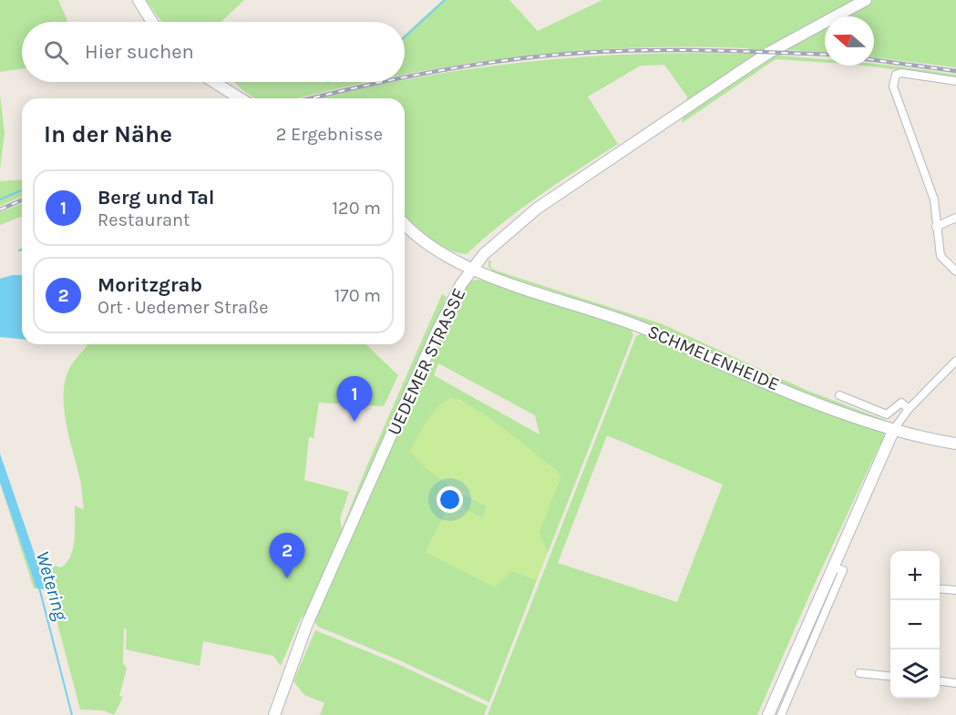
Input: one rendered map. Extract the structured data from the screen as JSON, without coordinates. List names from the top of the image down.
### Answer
{
  "streets": {
    "street": ["SCHMELENHEIDE", "UEDEMER STRASSE"]
  },
  "crossings": [
    ["SCHMELENHEIDE", "UEDEMER STRASSE"]
  ],
  "water": ["Wetering"],
  "north": "left",
  "page": {
    "search": "Hier suchen",
    "heading": ["In der Nähe", "2 Ergebnisse"],
    "list": [
      {
        "mark": "1",
        "name": "Berg und Tal",
        "note": "Restaurant",
        "value": "120 m"
      },
      {
        "mark": "2",
        "name": "Moritzgrab",
        "note": "Ort · Uedemer Straße",
        "value": "170 m"
      }
    ],
    "pins": ["1", "2"],
    "map_buttons": ["+", "−"]
  }
}
